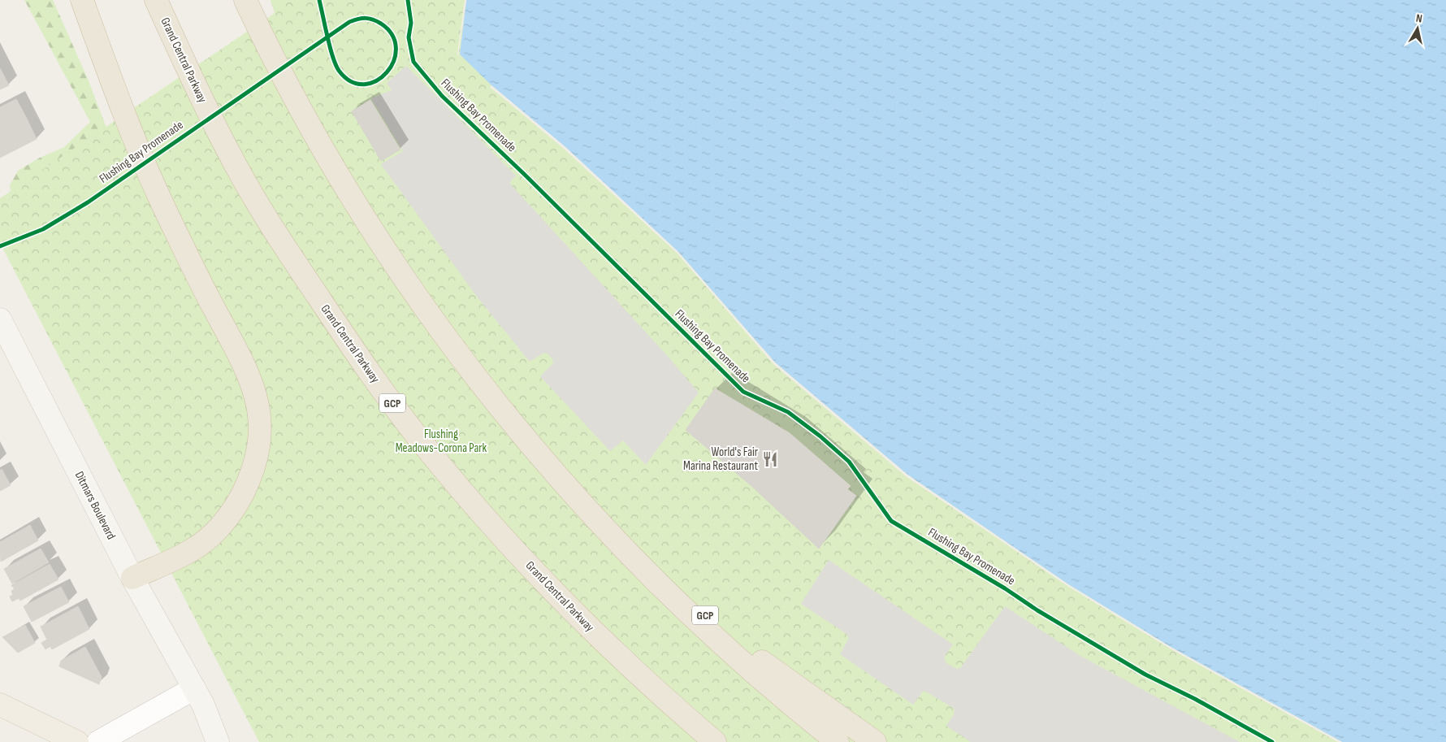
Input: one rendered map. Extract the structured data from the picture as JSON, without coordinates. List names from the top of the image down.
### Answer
{
  "streets": {
    "highway": ["Grand Central Parkway", "GCP"],
    "street": ["Ditmars Boulevard"],
    "cycle path": ["Flushing Bay Promenade"]
  },
  "parks": ["Flushing Meadows-Corona Park"],
  "places": {
    "restaurant": ["World's Fair Marina Restaurant"]
  },
  "north": "top"
}
